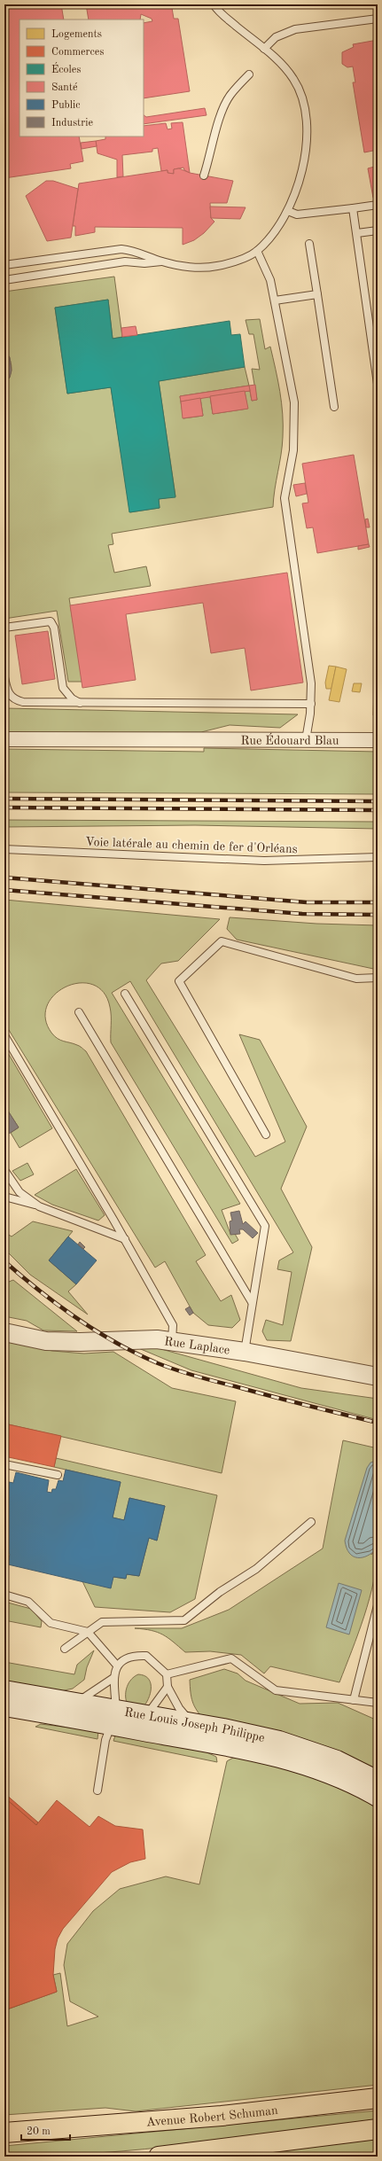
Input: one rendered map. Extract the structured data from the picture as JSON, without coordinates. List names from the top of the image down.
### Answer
{
  "streets": {
    "main road": ["Rue Louis Joseph Philippe", "Avenue Robert Schuman"],
    "street": ["Rue Édouard Blau", "Rue Laplace"],
    "lane": ["Voie latérale au chemin de fer d'Orléans"]
  },
  "legend": [
    "Logements",
    "Commerces",
    "Écoles",
    "Santé",
    "Public",
    "Industrie"
  ],
  "scale_bar": "20 m"
}
